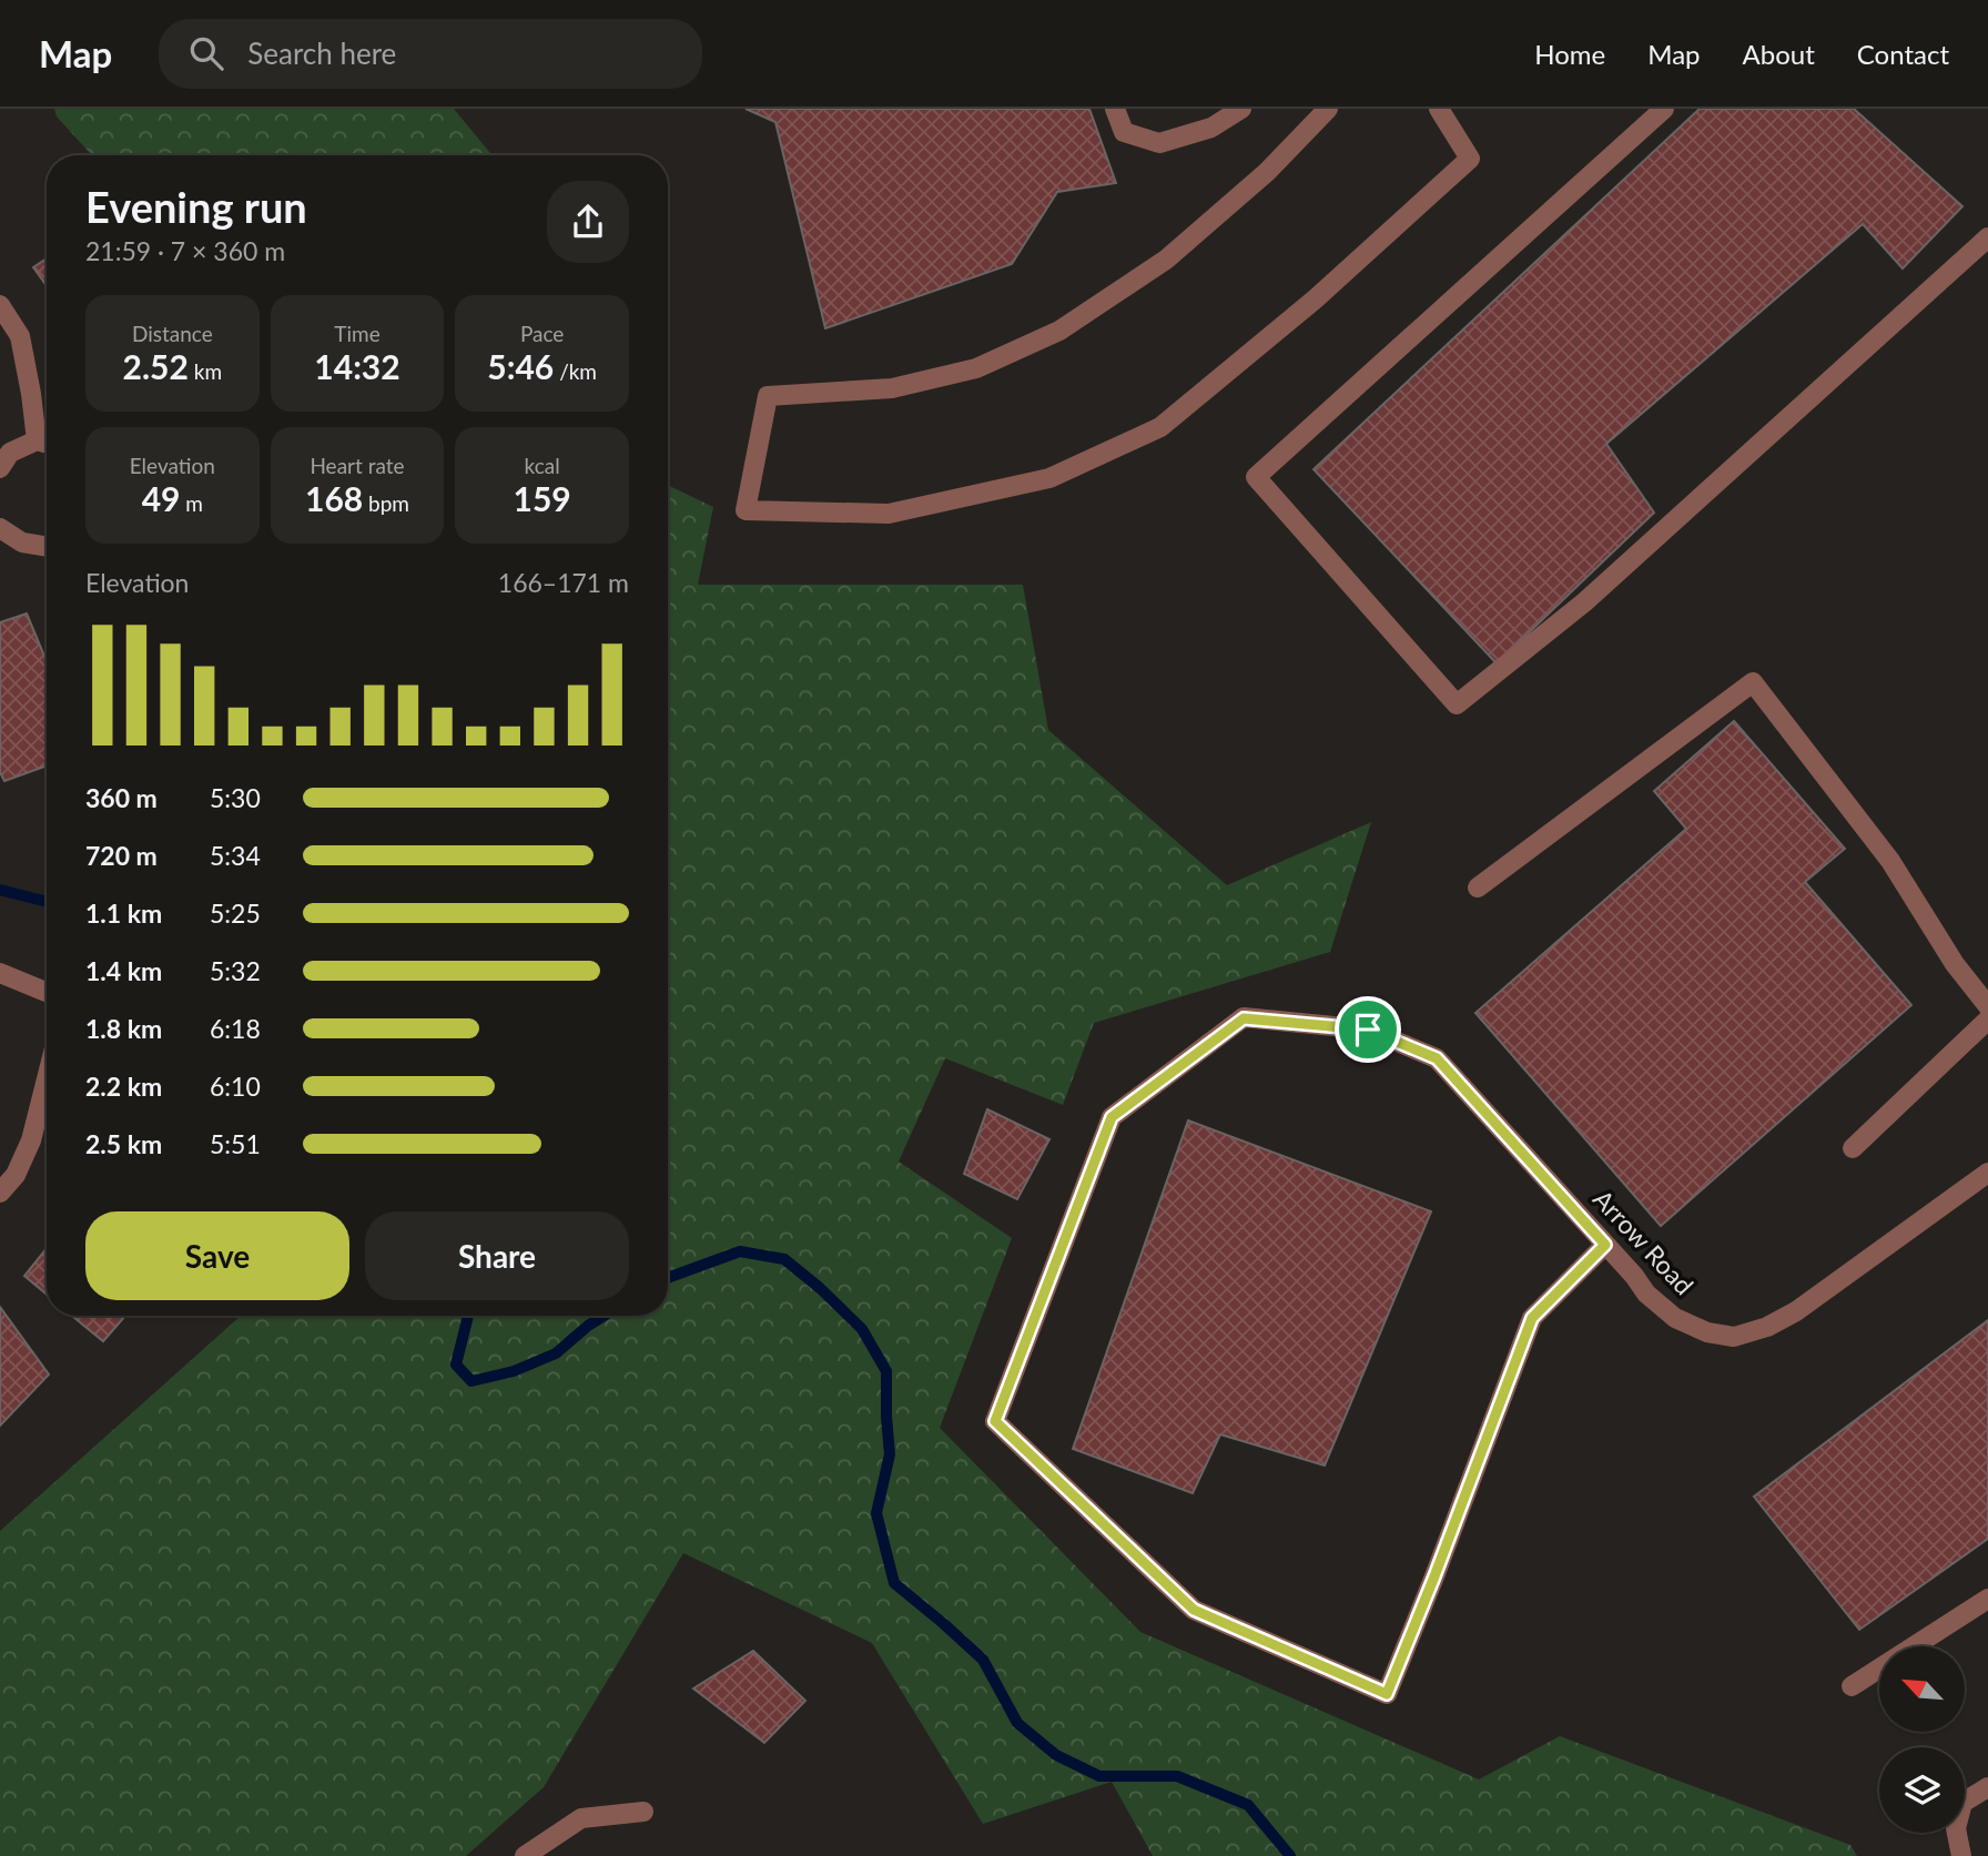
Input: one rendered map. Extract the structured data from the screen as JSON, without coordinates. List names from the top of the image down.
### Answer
{
  "streets": {
    "street": ["Arrow Road"]
  },
  "north": "top left",
  "page": {
    "header": "Map",
    "search": "Search here",
    "nav": [
      "Home",
      "Map",
      "About",
      "Contact"
    ],
    "heading": ["Evening run", "21:59 · 7 × 360 m"],
    "stats": [
      ["Distance", "2.52 km"],
      ["Time", "14:32"],
      ["Pace", "5:46 /km"],
      ["Elevation", "49 m"],
      ["Heart rate", "168 bpm"],
      ["kcal", "159"]
    ],
    "chart": ["Elevation", "166–171 m"],
    "list": [
      {
        "name": "360 m",
        "note": "5:30"
      },
      {
        "name": "720 m",
        "note": "5:34"
      },
      {
        "name": "1.1 km",
        "note": "5:25"
      },
      {
        "name": "1.4 km",
        "note": "5:32"
      },
      {
        "name": "1.8 km",
        "note": "6:18"
      },
      {
        "name": "2.2 km",
        "note": "6:10"
      },
      {
        "name": "2.5 km",
        "note": "5:51"
      }
    ],
    "buttons": ["Save", "Share"]
  }
}
